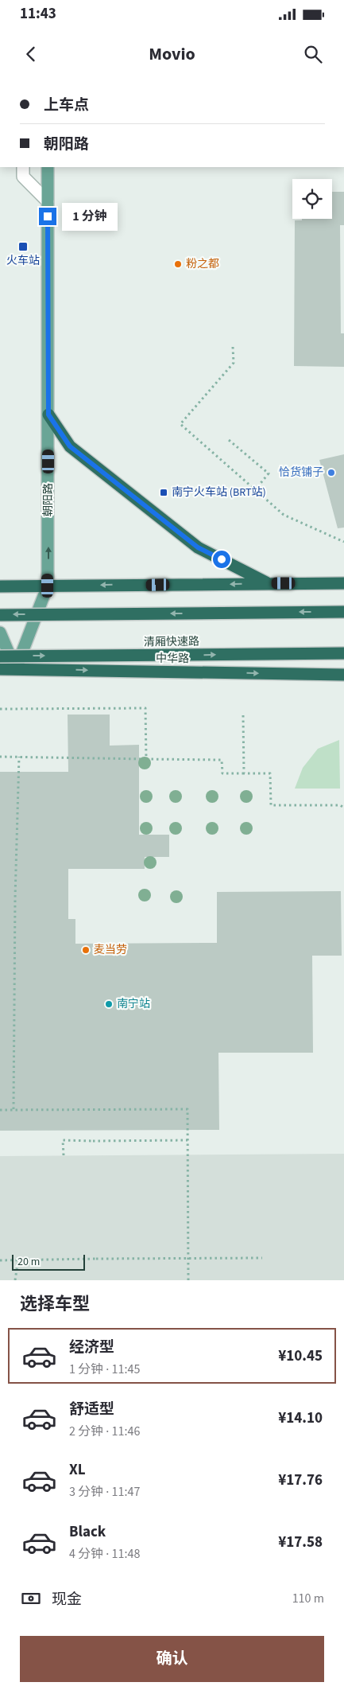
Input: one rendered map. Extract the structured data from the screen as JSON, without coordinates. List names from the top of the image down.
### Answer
{
  "streets": {
    "highway": ["清厢快速路", "中华路"],
    "main road": ["朝阳路"]
  },
  "crossings": [
    ["朝阳路", "中华路"]
  ],
  "places": {
    "transit": ["火车站", "南宁火车站 (BRT站)"],
    "other": [
      "粉之都",
      "恰货铺子",
      "麦当劳",
      "南宁站"
    ]
  },
  "scale_bar": "20 m",
  "page": {
    "status": "11:43",
    "header": "Movio",
    "banner": ["上车点", "朝阳路"],
    "bubble": "1 分钟",
    "scale": "20 m",
    "heading": "选择车型",
    "list": [
      {
        "name": "经济型",
        "note": "1 分钟 · 11:45",
        "value": "¥10.45"
      },
      {
        "name": "舒适型",
        "note": "2 分钟 · 11:46",
        "value": "¥14.10"
      },
      {
        "name": "XL",
        "note": "3 分钟 · 11:47",
        "value": "¥17.76"
      },
      {
        "name": "Black",
        "note": "4 分钟 · 11:48",
        "value": "¥17.58"
      }
    ],
    "pay": ["现金", "110 m"],
    "buttons": "确认"
  }
}
